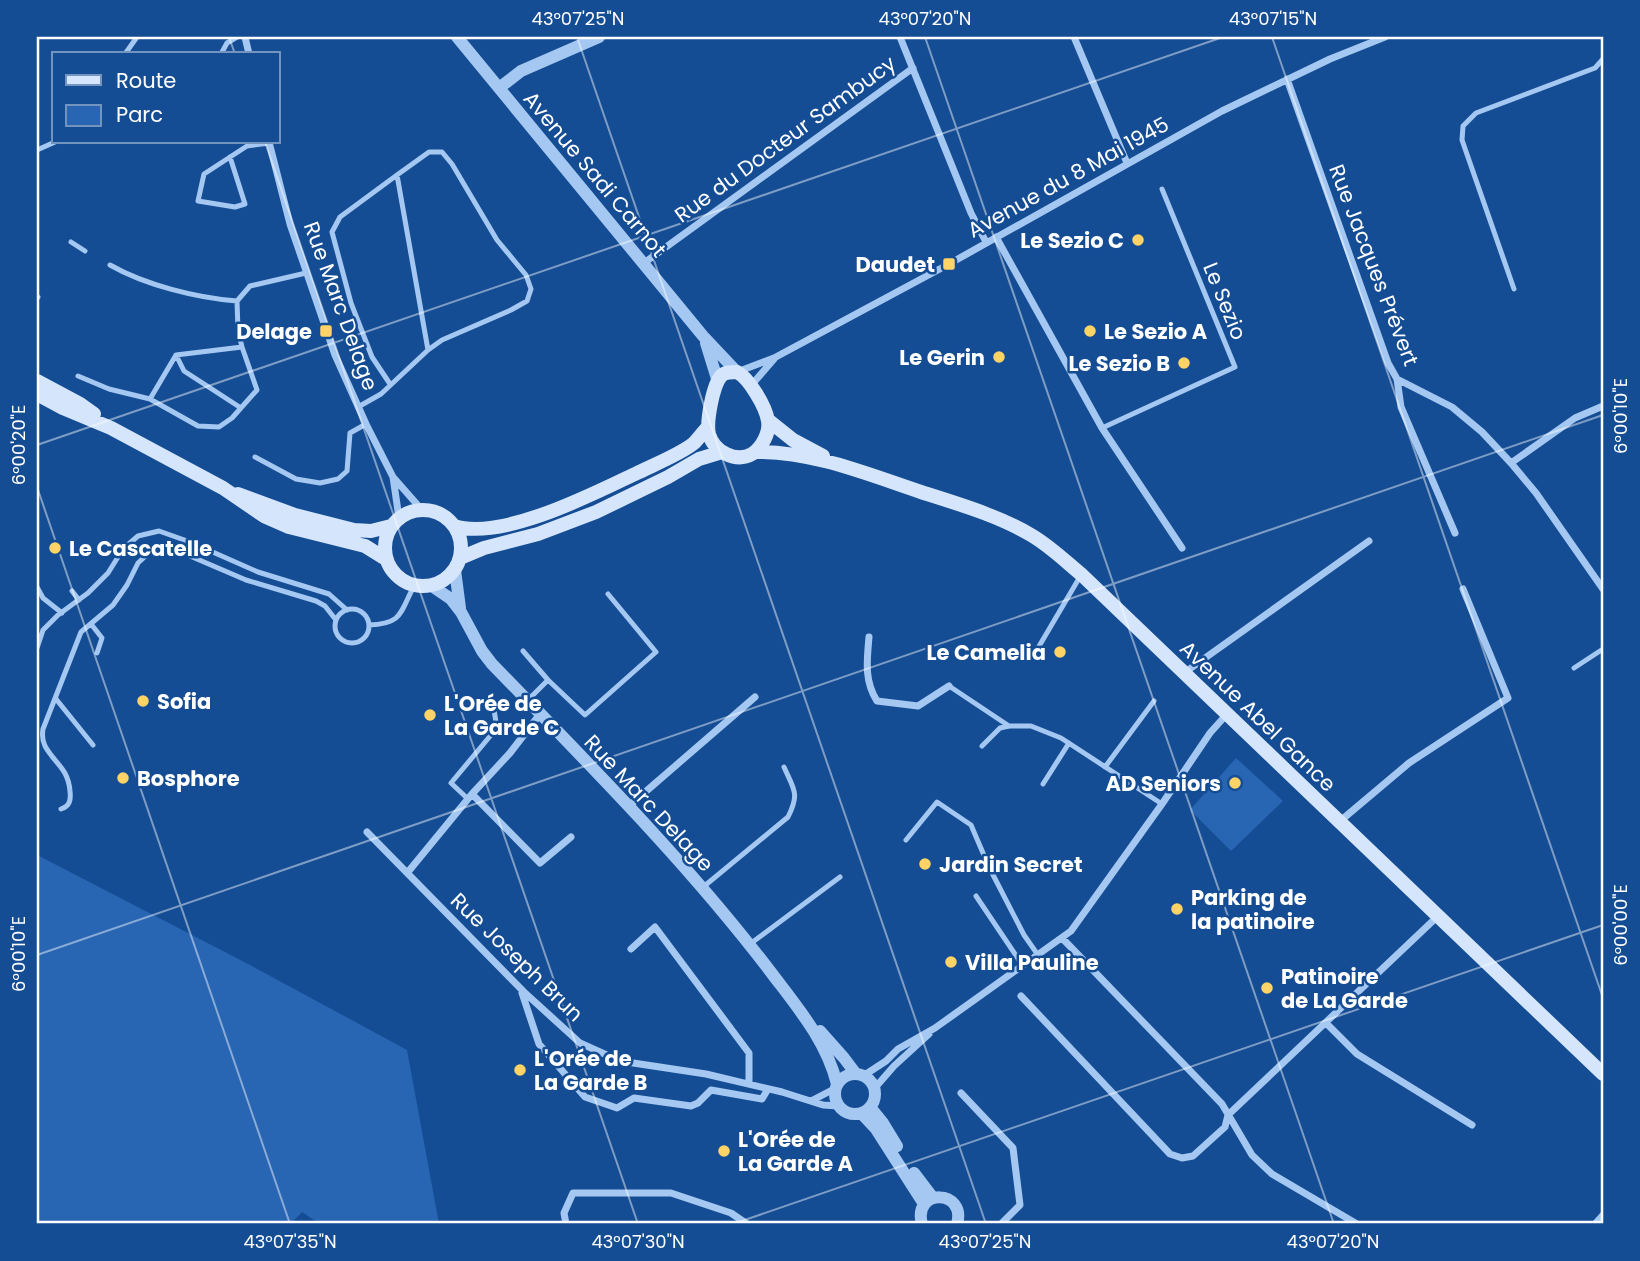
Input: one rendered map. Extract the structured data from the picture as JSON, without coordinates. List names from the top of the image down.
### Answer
{
  "streets": {
    "main road": ["Avenue Abel Gance"],
    "street": [
      "Rue du Docteur Sambucy",
      "Avenue Sadi Carnot",
      "Avenue du 8 Mai 1945",
      "Rue Jacques Prévert",
      "Rue Marc Delage",
      "Rue Joseph Brun"
    ],
    "lane": ["Le Sezio"]
  },
  "crossings": [
    ["Rue du Docteur Sambucy", "Avenue Sadi Carnot"],
    ["Avenue Sadi Carnot", "Avenue du 8 Mai 1945"],
    ["Avenue Sadi Carnot", "Avenue Abel Gance"],
    ["Avenue du 8 Mai 1945", "Rue Jacques Prévert"],
    ["Avenue du 8 Mai 1945", "Avenue Abel Gance"],
    ["Rue Marc Delage", "Rue Joseph Brun"]
  ],
  "places": {
    "other": [
      "Le Sezio C",
      "Le Sezio A",
      "Le Gerin",
      "Le Sezio B",
      "Le Cascatelle",
      "Le Camelia",
      "Sofia",
      "L'Orée de La Garde C",
      "Bosphore",
      "AD Seniors",
      "Jardin Secret",
      "Parking de la patinoire",
      "Villa Pauline",
      "Patinoire de La Garde",
      "L'Orée de La Garde B",
      "L'Orée de La Garde A"
    ],
    "transit": ["Daudet", "Delage"]
  },
  "legend": ["Route", "Parc"],
  "coordinates": [
    "43°07'25\"N",
    "43°07'20\"N",
    "43°07'15\"N",
    "6°00'10\"E",
    "6°00'20\"E",
    "6°00'00\"E",
    "43°07'35\"N",
    "43°07'30\"N"
  ]
}
